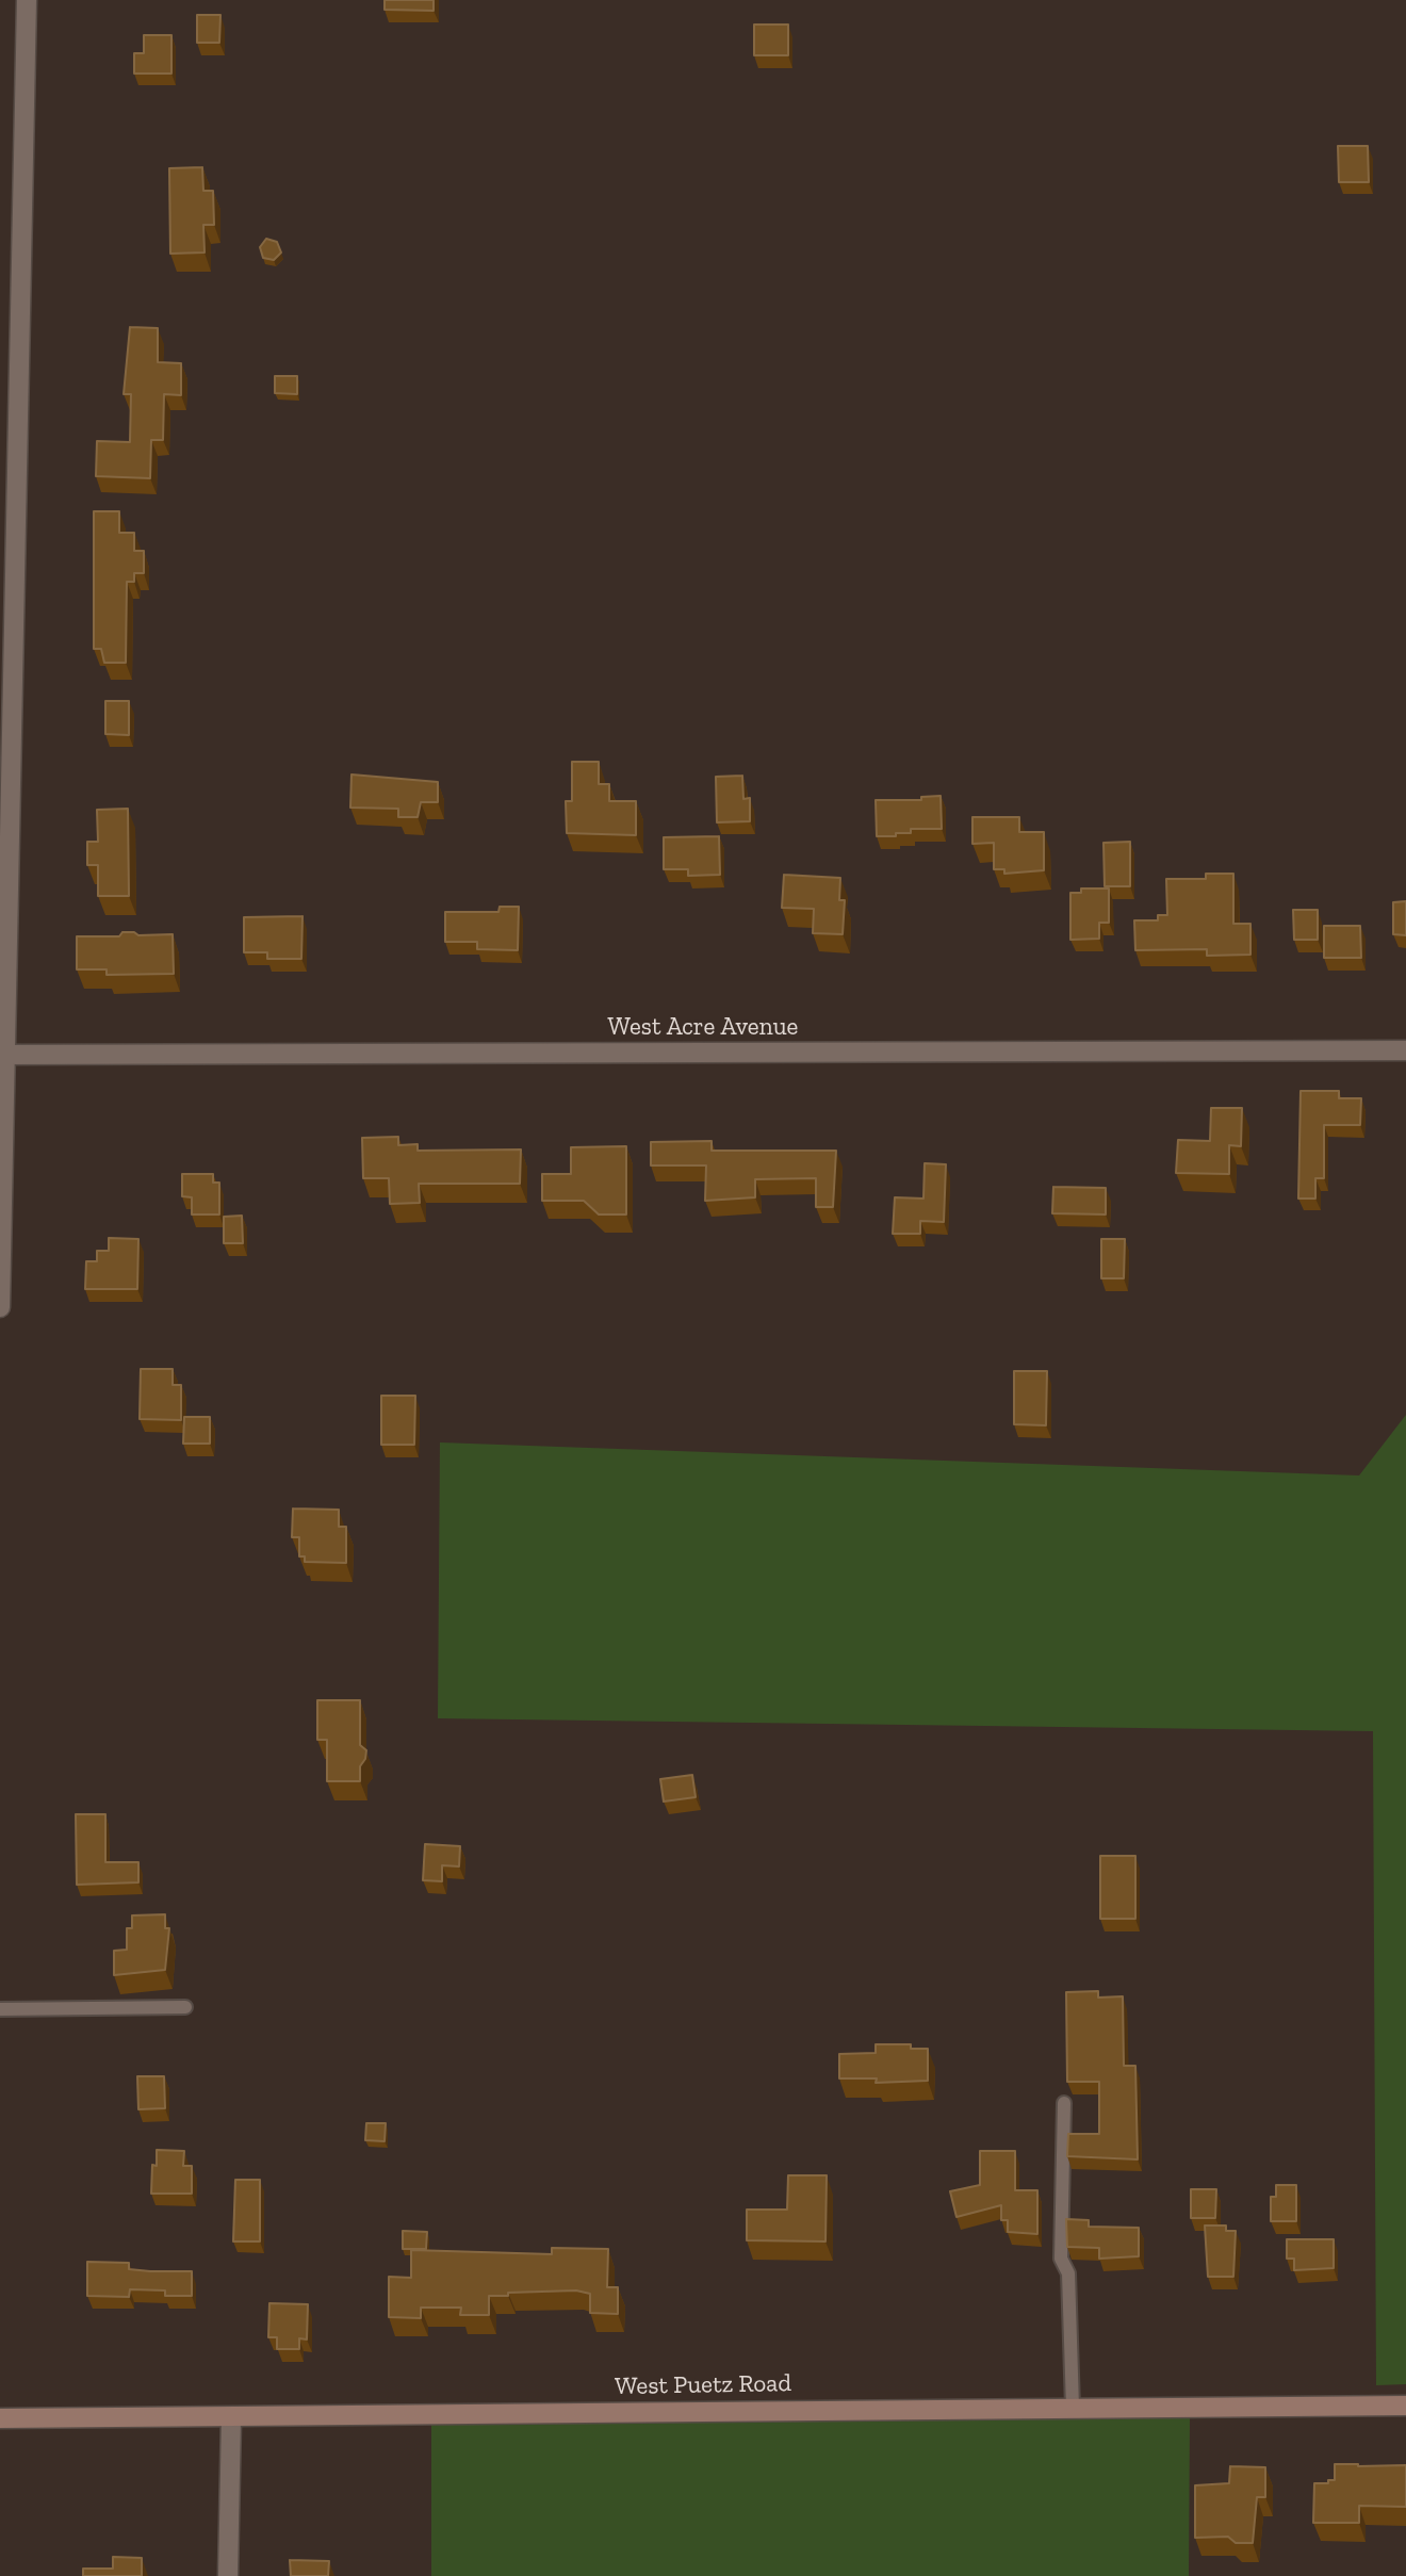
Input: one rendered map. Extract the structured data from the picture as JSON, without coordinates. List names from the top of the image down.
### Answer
{
  "streets": {
    "street": ["West Acre Avenue", "West Puetz Road"]
  }
}
